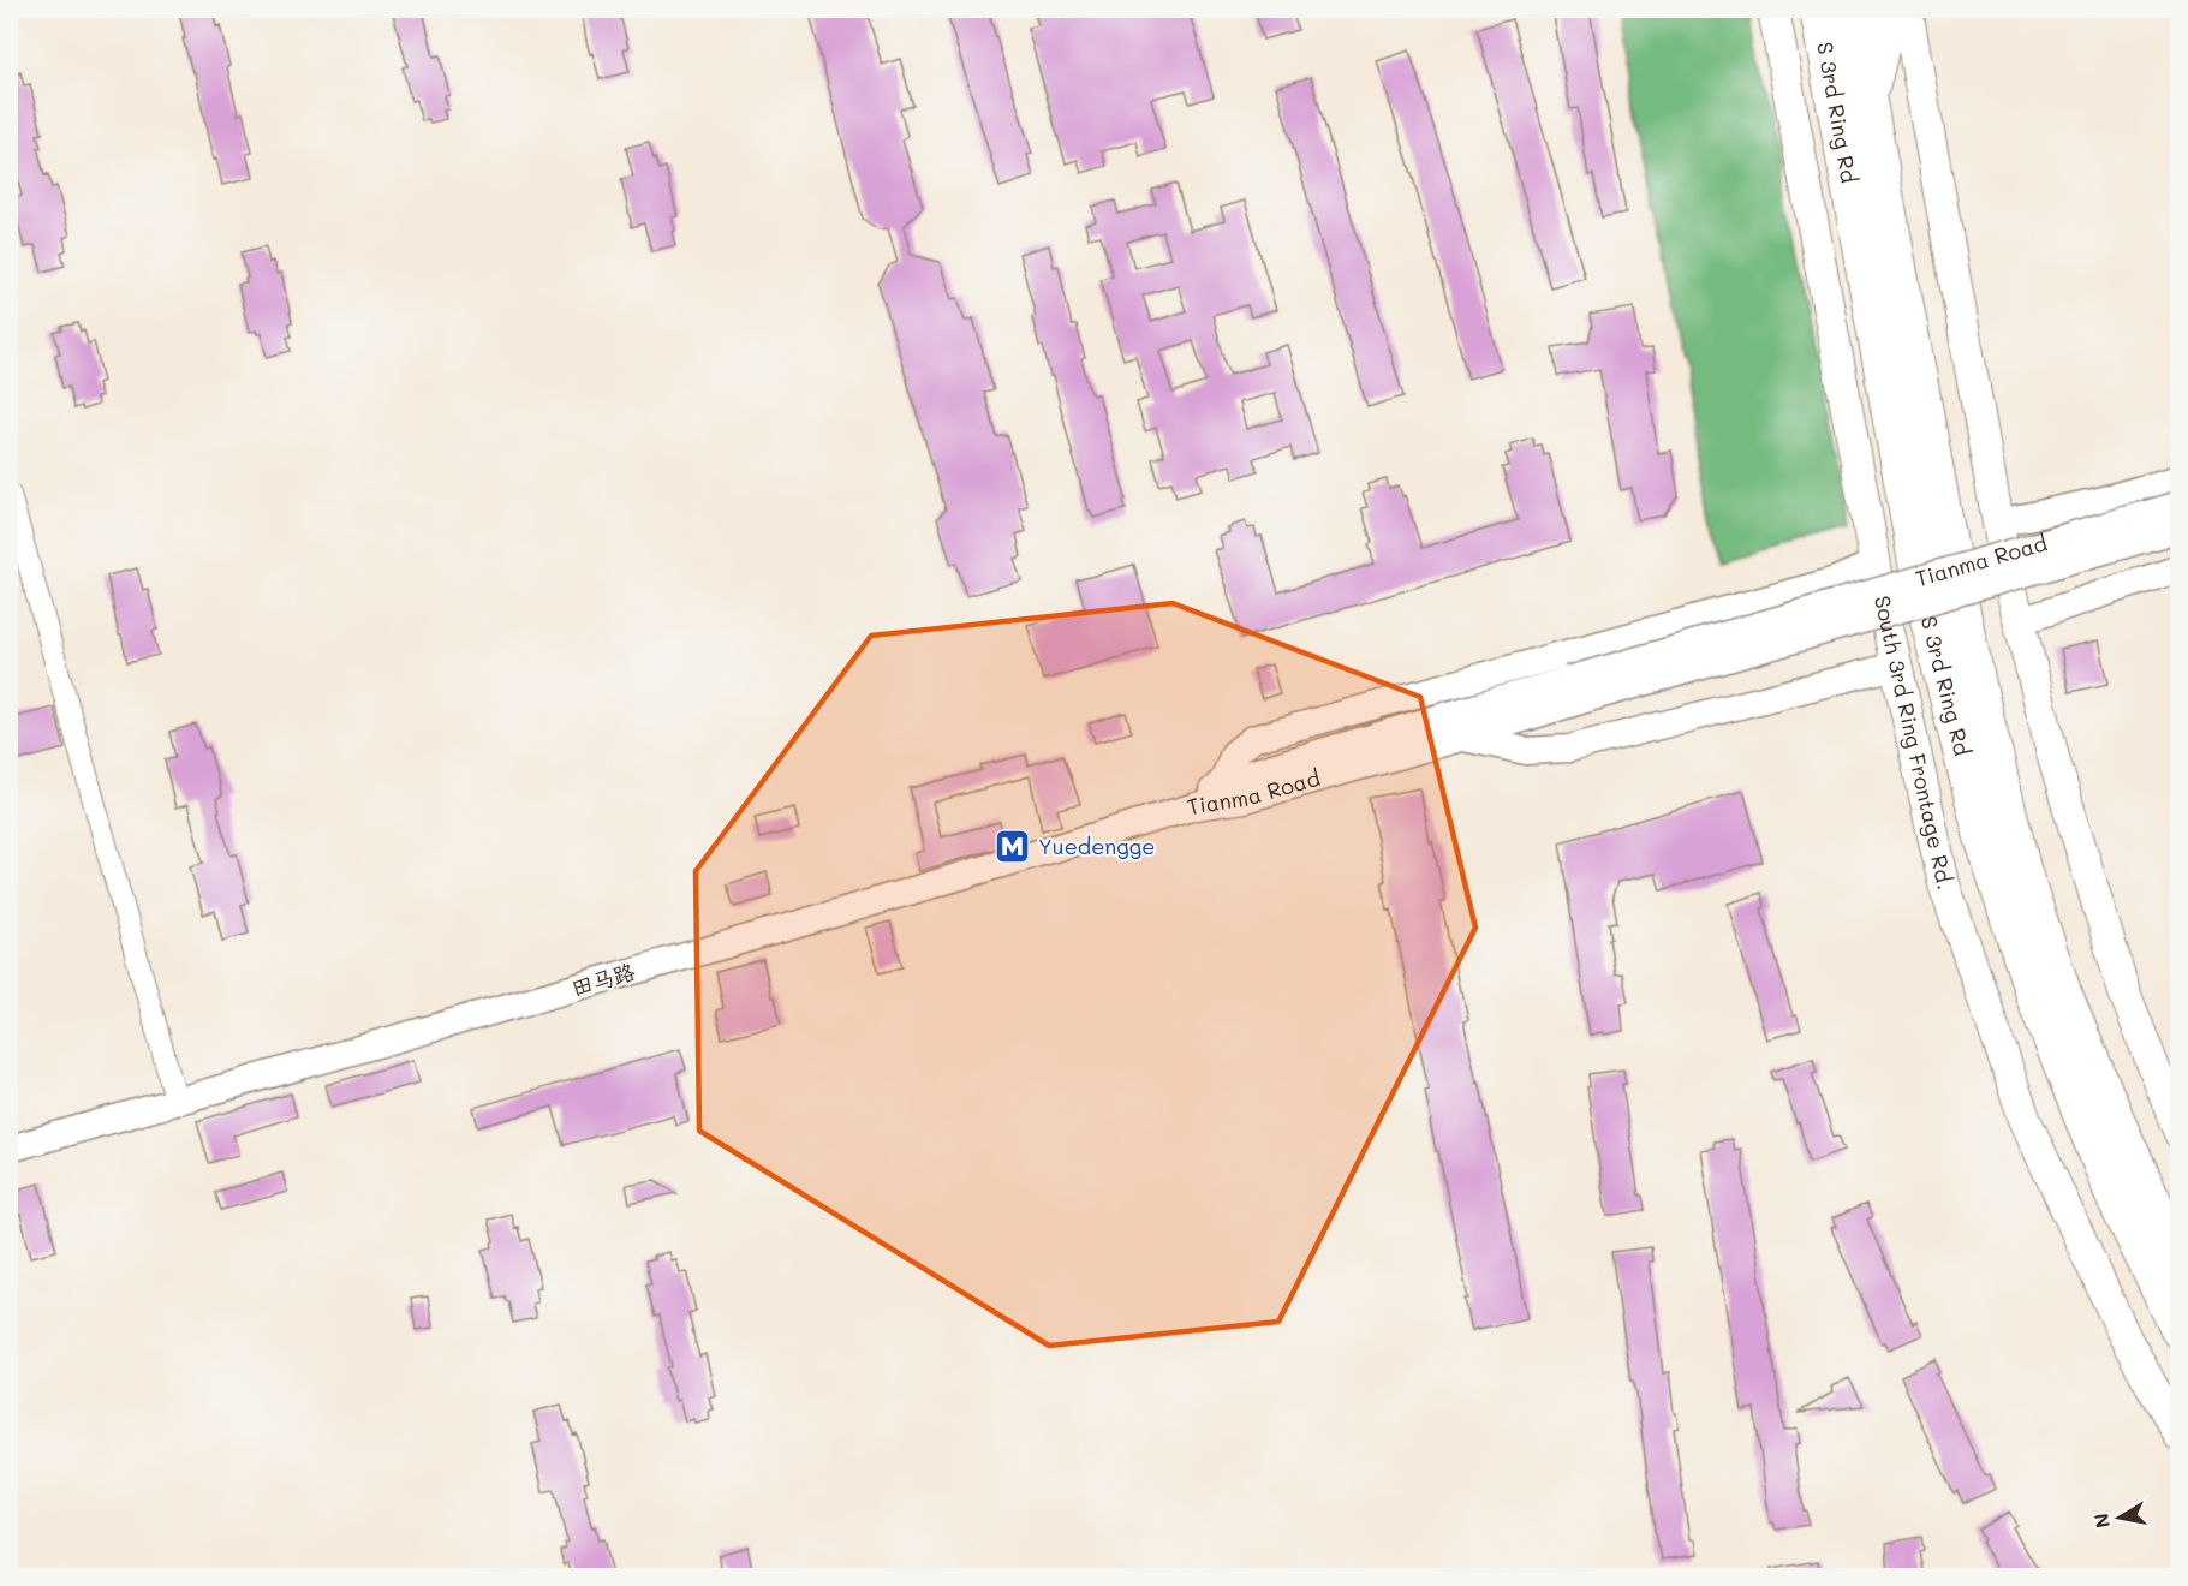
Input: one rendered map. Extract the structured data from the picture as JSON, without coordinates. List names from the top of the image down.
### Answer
{
  "streets": {
    "highway": ["S 3rd Ring Rd"],
    "main road": ["South 3rd Ring Frontage Rd."],
    "street": ["Tianma Road", "田马路"]
  },
  "crossings": [
    ["Tianma Road", "田马路"]
  ],
  "places": {
    "metro station": ["Yuedengge"]
  },
  "north": "left"
}
